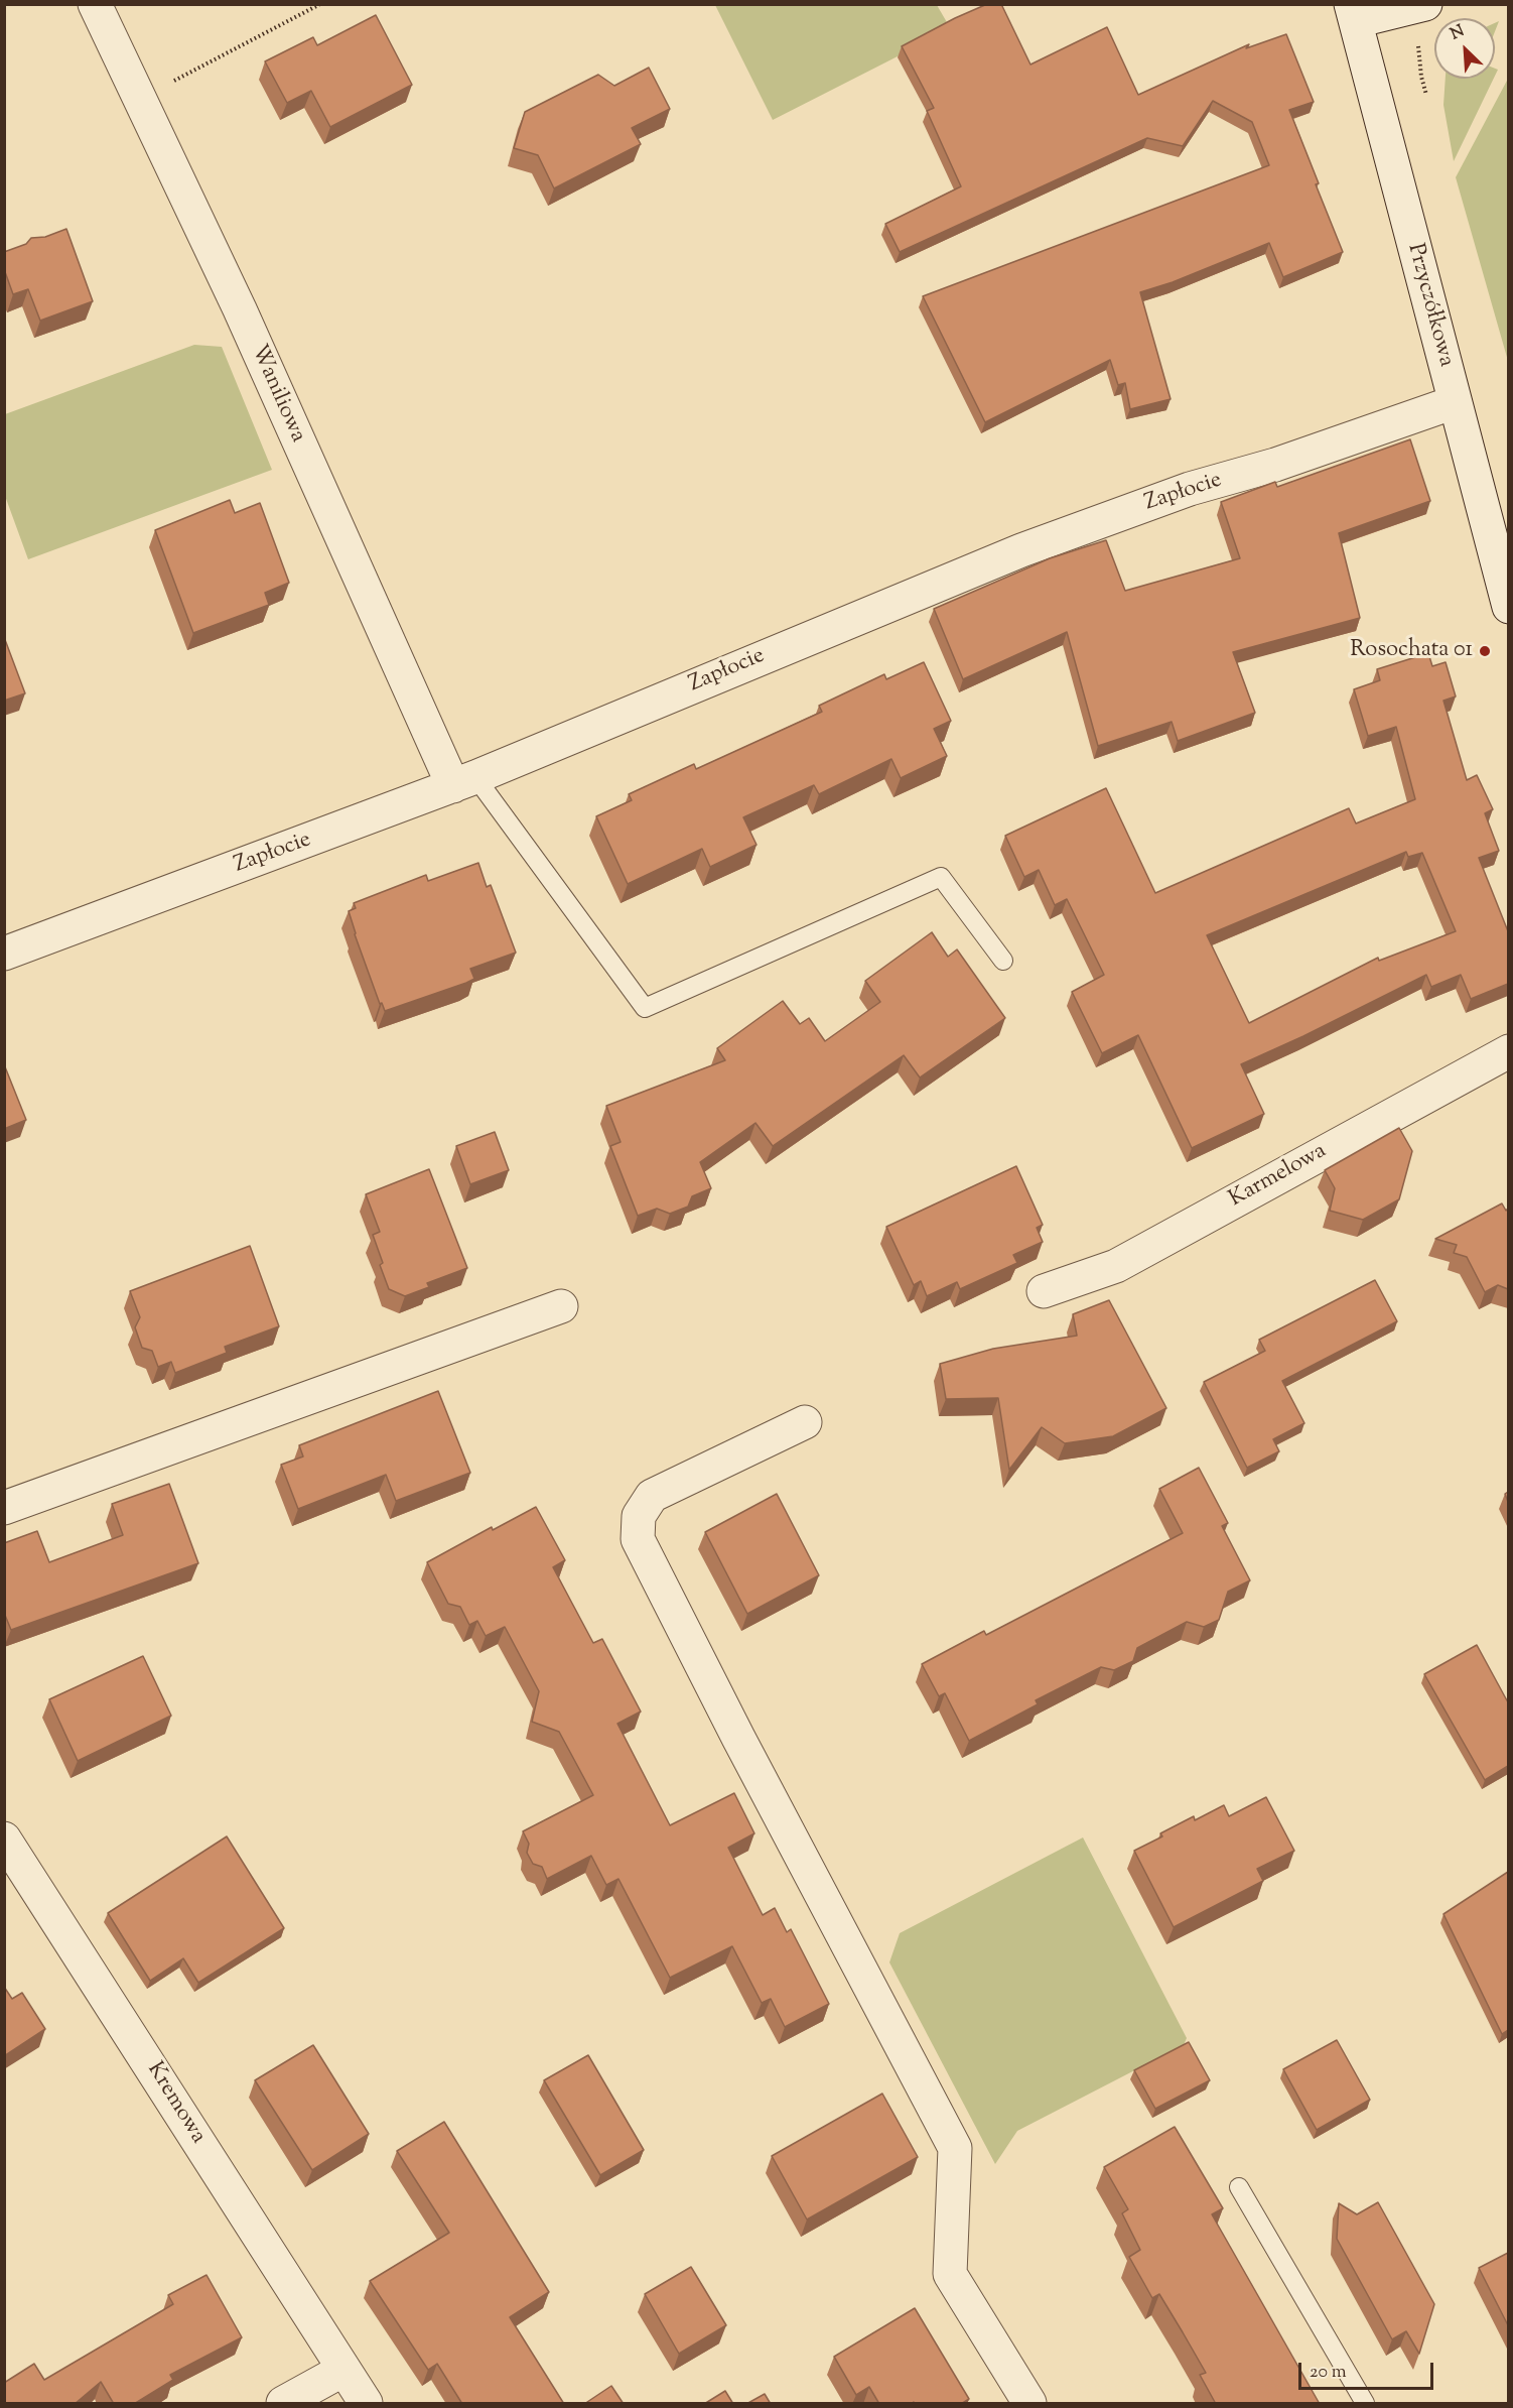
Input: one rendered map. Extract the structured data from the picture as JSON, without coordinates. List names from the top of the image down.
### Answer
{
  "streets": {
    "street": [
      "Przyczółkowa",
      "Waniliowa",
      "Zapłocie",
      "Karmelowa",
      "Kremowa"
    ]
  },
  "crossings": [
    ["Przyczółkowa", "Zapłocie"],
    ["Waniliowa", "Zapłocie"]
  ],
  "places": ["Rosochata 01"],
  "scale_bar": "20 m",
  "north": "top left"
}
